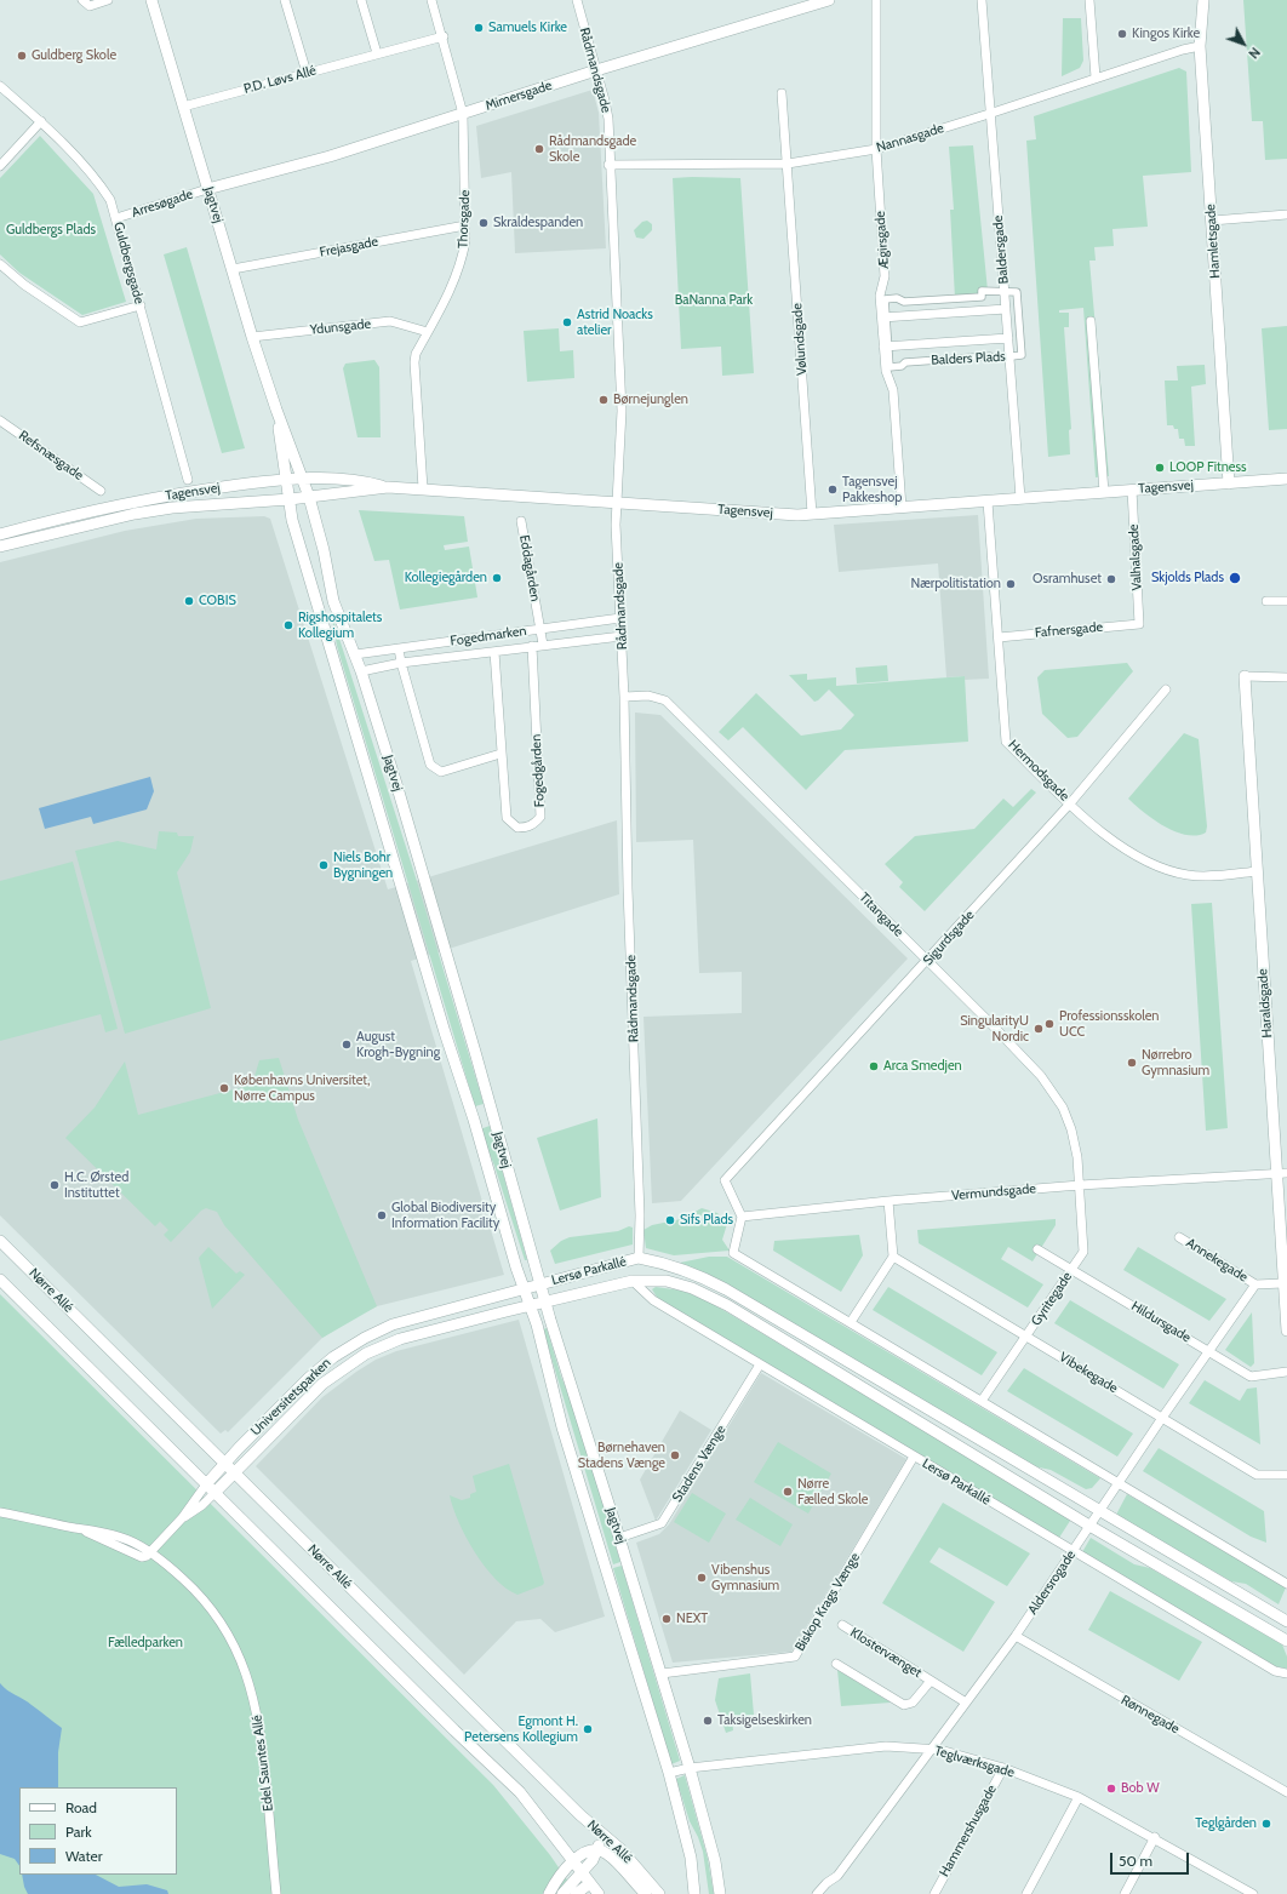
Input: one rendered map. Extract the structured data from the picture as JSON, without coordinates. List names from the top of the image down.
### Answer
{
  "streets": {
    "street": [
      "Rådmandsgade",
      "P.D. Løvs Allé",
      "Mimersgade",
      "Nannasgade",
      "Arresøgade",
      "Jagtvej",
      "Thorsgade",
      "Ægirsgade",
      "Hamletsgade",
      "Frejasgade",
      "Baldersgade",
      "Guldbergsgade",
      "Ydunsgade",
      "Vølundsgade",
      "Balders Plads",
      "Refsnæsgade",
      "Tagensvej",
      "Valhalsgade",
      "Eddagården",
      "Fafnersgade",
      "Fogedmarken",
      "Fogedgården",
      "Hermodsgade",
      "Titangade",
      "Sigurdsgade",
      "Haraldsgade",
      "Vermundsgade",
      "Annekegade",
      "Lersø Parkallé",
      "Nørre Allé",
      "Gyritegade",
      "Hildursgade",
      "Vibekegade",
      "Universitetsparken",
      "Stadens Vænge",
      "Aldersrogade",
      "Biskop Krags Vænge",
      "Klostervænget",
      "Rønnegade",
      "Teglværksgade",
      "Edel Sauntes Allé",
      "Hammershusgade"
    ]
  },
  "crossings": [
    ["Rådmandsgade", "Mimersgade"],
    ["Rådmandsgade", "Nannasgade"],
    ["Rådmandsgade", "Tagensvej"],
    ["Rådmandsgade", "Fogedmarken"],
    ["Rådmandsgade", "Titangade"],
    ["Rådmandsgade", "Lersø Parkallé"],
    ["P.D. Løvs Allé", "Jagtvej"],
    ["P.D. Løvs Allé", "Thorsgade"],
    ["Mimersgade", "Arresøgade"],
    ["Mimersgade", "Jagtvej"],
    ["Mimersgade", "Thorsgade"],
    ["Nannasgade", "Ægirsgade"],
    ["Nannasgade", "Hamletsgade"],
    ["Nannasgade", "Baldersgade"],
    ["Nannasgade", "Vølundsgade"],
    ["Arresøgade", "Jagtvej"],
    ["Arresøgade", "Guldbergsgade"],
    ["Jagtvej", "Frejasgade"],
    ["Jagtvej", "Ydunsgade"],
    ["Jagtvej", "Tagensvej"],
    ["Jagtvej", "Fogedmarken"],
    ["Jagtvej", "Lersø Parkallé"],
    ["Jagtvej", "Universitetsparken"],
    ["Jagtvej", "Stadens Vænge"],
    ["Jagtvej", "Biskop Krags Vænge"],
    ["Jagtvej", "Teglværksgade"],
    ["Thorsgade", "Frejasgade"],
    ["Thorsgade", "Ydunsgade"],
    ["Thorsgade", "Tagensvej"],
    ["Ægirsgade", "Balders Plads"],
    ["Ægirsgade", "Tagensvej"],
    ["Hamletsgade", "Tagensvej"],
    ["Baldersgade", "Balders Plads"],
    ["Baldersgade", "Tagensvej"],
    ["Vølundsgade", "Tagensvej"],
    ["Tagensvej", "Valhalsgade"],
    ["Tagensvej", "Hermodsgade"],
    ["Valhalsgade", "Fafnersgade"],
    ["Eddagården", "Fogedmarken"],
    ["Fafnersgade", "Hermodsgade"],
    ["Fogedmarken", "Fogedgården"],
    ["Hermodsgade", "Sigurdsgade"],
    ["Hermodsgade", "Haraldsgade"],
    ["Titangade", "Sigurdsgade"],
    ["Titangade", "Vermundsgade"],
    ["Titangade", "Gyritegade"],
    ["Sigurdsgade", "Vermundsgade"],
    ["Haraldsgade", "Vermundsgade"],
    ["Vermundsgade", "Gyritegade"],
    ["Annekegade", "Aldersrogade"],
    ["Lersø Parkallé", "Universitetsparken"],
    ["Lersø Parkallé", "Stadens Vænge"],
    ["Lersø Parkallé", "Aldersrogade"],
    ["Lersø Parkallé", "Biskop Krags Vænge"],
    ["Nørre Allé", "Universitetsparken"],
    ["Gyritegade", "Hildursgade"],
    ["Gyritegade", "Vibekegade"],
    ["Hildursgade", "Aldersrogade"],
    ["Vibekegade", "Aldersrogade"],
    ["Universitetsparken", "Edel Sauntes Allé"],
    ["Aldersrogade", "Klostervænget"],
    ["Aldersrogade", "Rønnegade"],
    ["Aldersrogade", "Teglværksgade"],
    ["Teglværksgade", "Hammershusgade"]
  ],
  "parks": ["Guldbergs Plads", "BaNanna Park", "Fælledparken"],
  "places": [
    "Samuels Kirke",
    "Kingos Kirke",
    "Guldberg Skole",
    "Rådmandsgade Skole",
    "Skraldespanden",
    "Astrid Noacks atelier",
    "Børnejunglen",
    "LOOP Fitness",
    "Tagensvej Pakkeshop",
    "Kollegiegården",
    "Skjolds Plads",
    "Osramhuset",
    "Nærpolitistation",
    "COBIS",
    "Rigshospitalets Kollegium",
    "Niels Bohr Bygningen",
    "Professionsskolen UCC",
    "SingularityU Nordic",
    "August Krogh-Bygning",
    "Nørrebro Gymnasium",
    "Arca Smedjen",
    "Københavns Universitet, Nørre Campus",
    "H.C. Ørsted Instituttet",
    "Global Biodiversity Information Facility",
    "Sifs Plads",
    "Børnehaven Stadens Vænge",
    "Nørre Fælled Skole",
    "Vibenshus Gymnasium",
    "NEXT",
    "Taksigelseskirken",
    "Egmont H. Petersens Kollegium",
    "Bob W",
    "Teglgården"
  ],
  "legend": ["Road", "Park", "Water"],
  "scale_bar": "50 m",
  "north": "bottom right"
}
